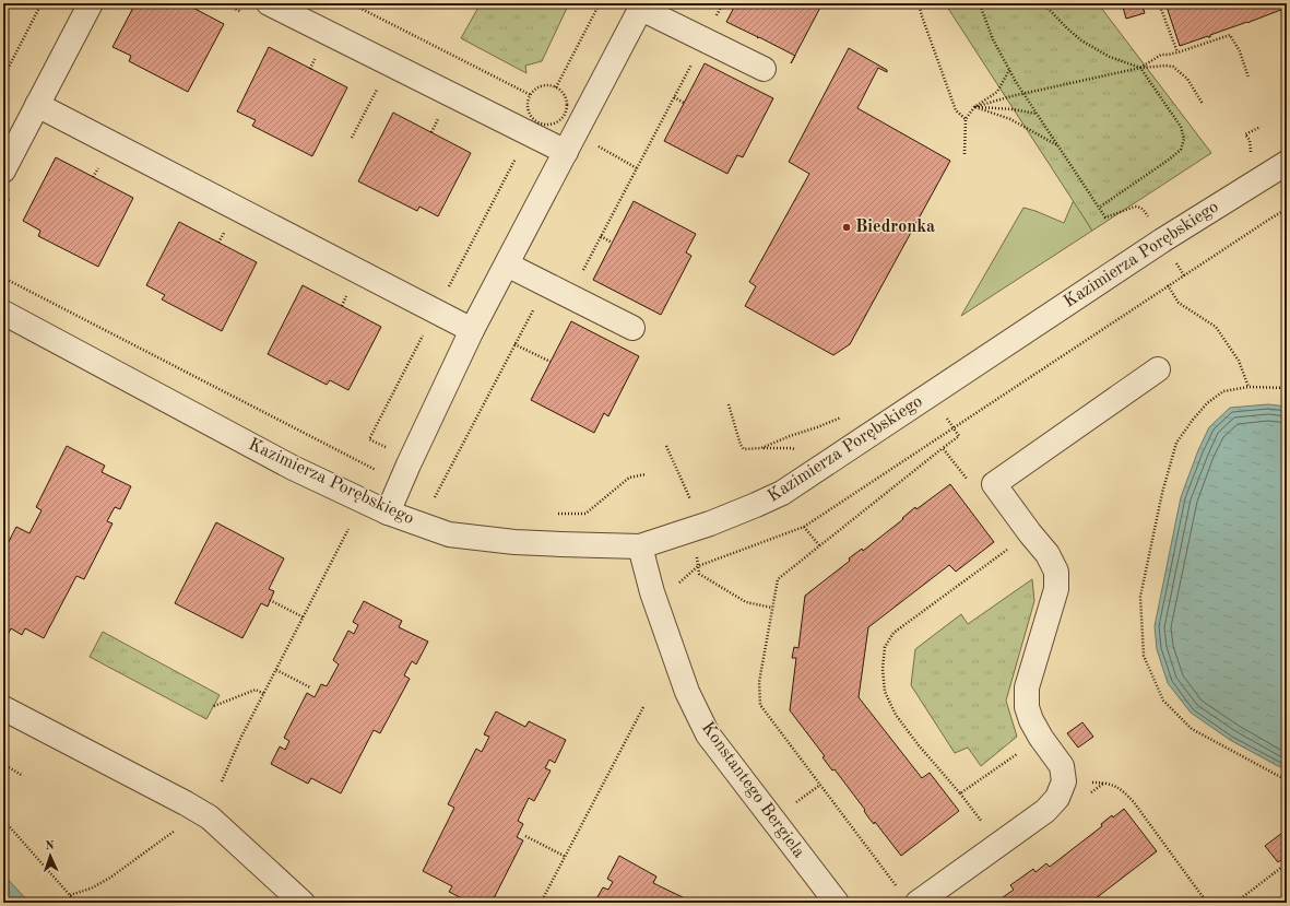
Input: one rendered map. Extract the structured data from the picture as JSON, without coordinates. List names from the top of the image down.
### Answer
{
  "streets": {
    "street": ["Kazimierza Porębskiego", "Konstantego Bergiela"]
  },
  "crossings": [
    ["Kazimierza Porębskiego", "Konstantego Bergiela"]
  ],
  "places": ["Biedronka"],
  "north": "top"
}
